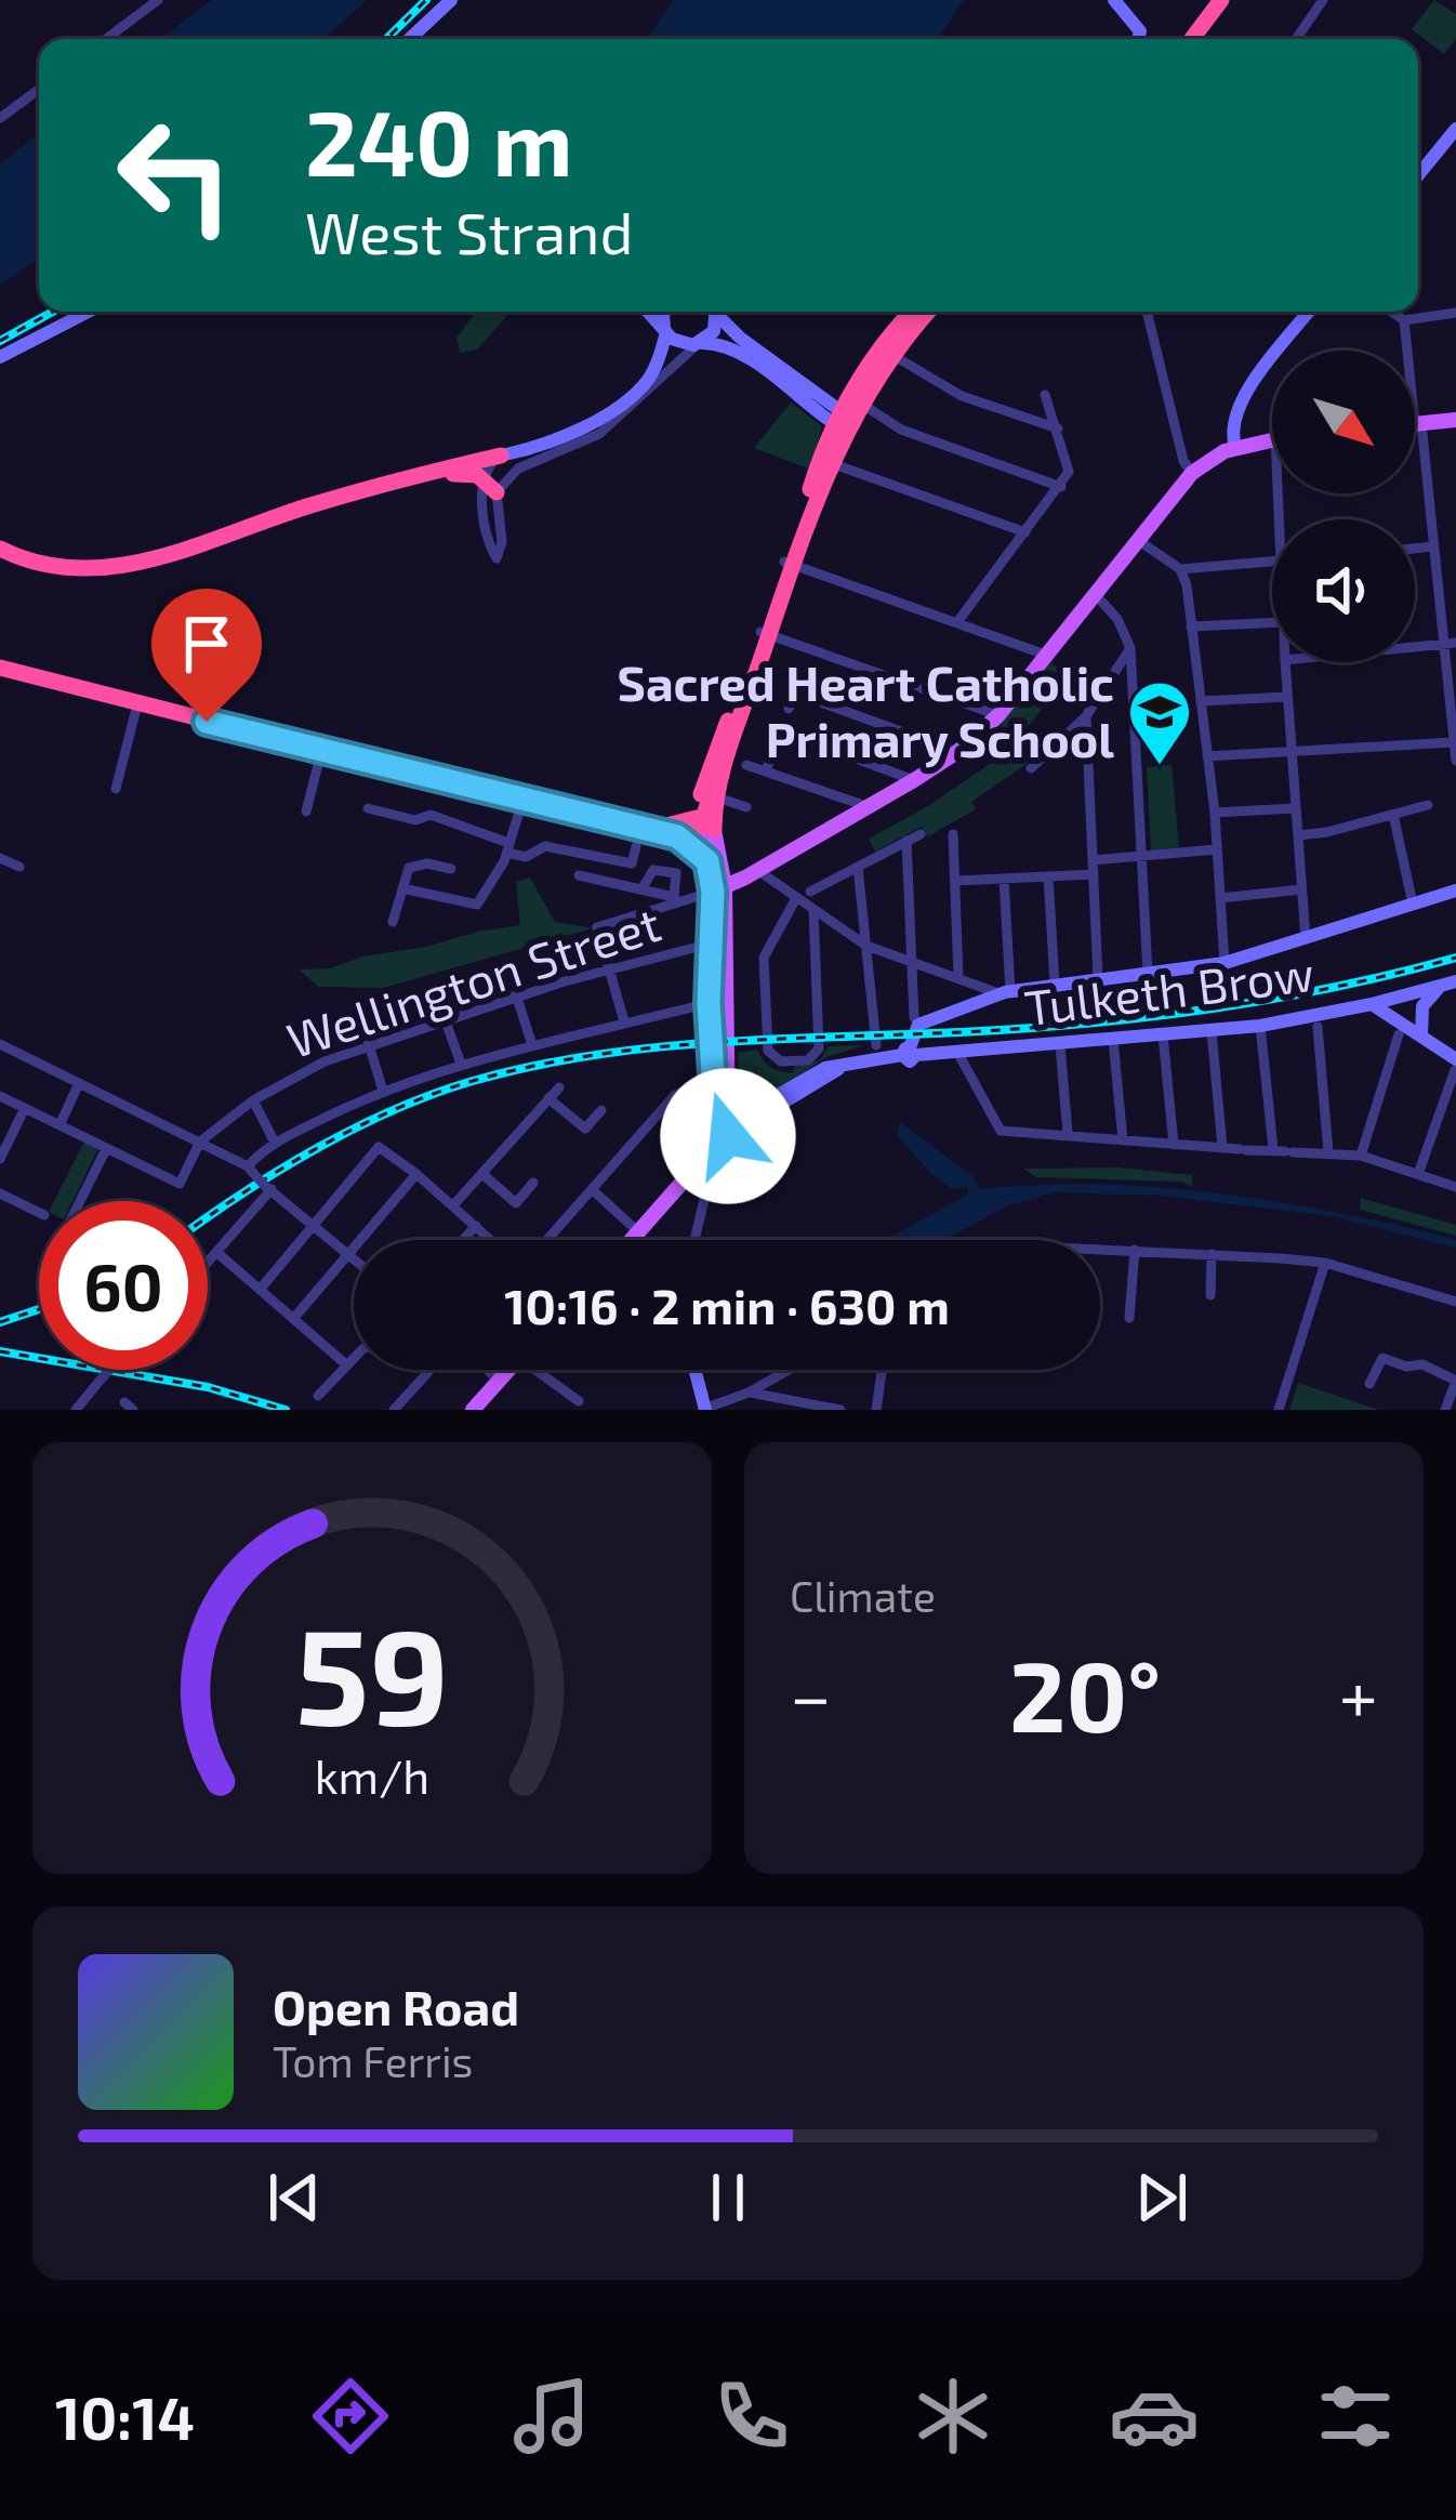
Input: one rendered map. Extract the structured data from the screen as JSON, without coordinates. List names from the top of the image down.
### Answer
{
  "streets": {
    "street": ["Wellington Street", "Tulketh Brow"]
  },
  "places": {
    "school or university": ["Sacred Heart Catholic Primary School"]
  },
  "north": "bottom right",
  "page": {
    "turn": ["240 m", "West Strand"],
    "limit": "60",
    "trip": "10:16 · 2 min · 630 m",
    "tile": "Climate",
    "heat": ["−", "20°", "+"],
    "song": ["Open Road", "Tom Ferris"],
    "tabs": "10:14",
    "gauge": ["59", "km/h"]
  }
}
